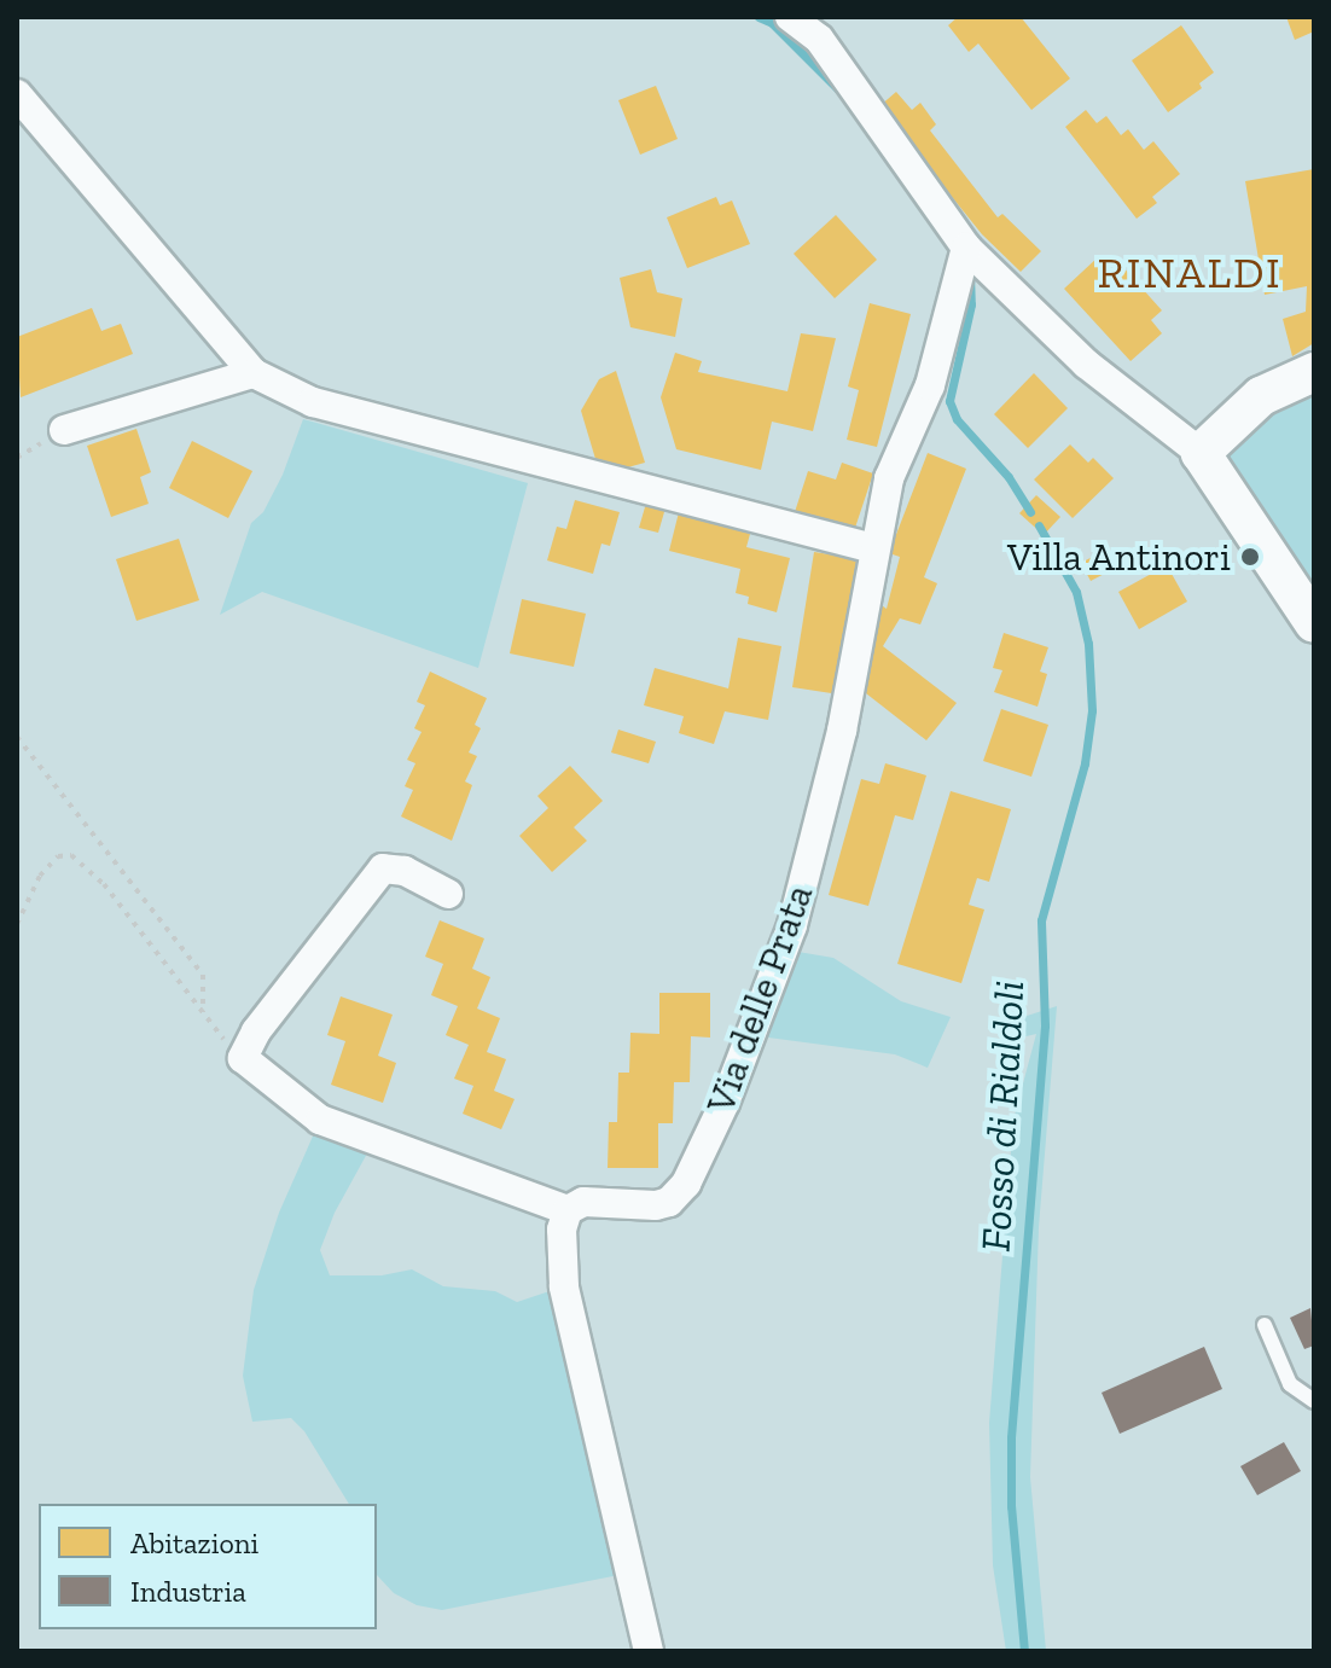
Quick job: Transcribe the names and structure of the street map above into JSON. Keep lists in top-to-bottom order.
{
  "streets": {
    "street": ["Via delle Prata"]
  },
  "districts": ["RINALDI"],
  "water": ["Fosso di Rialdoli"],
  "places": ["Villa Antinori"],
  "legend": ["Abitazioni", "Industria"]
}
